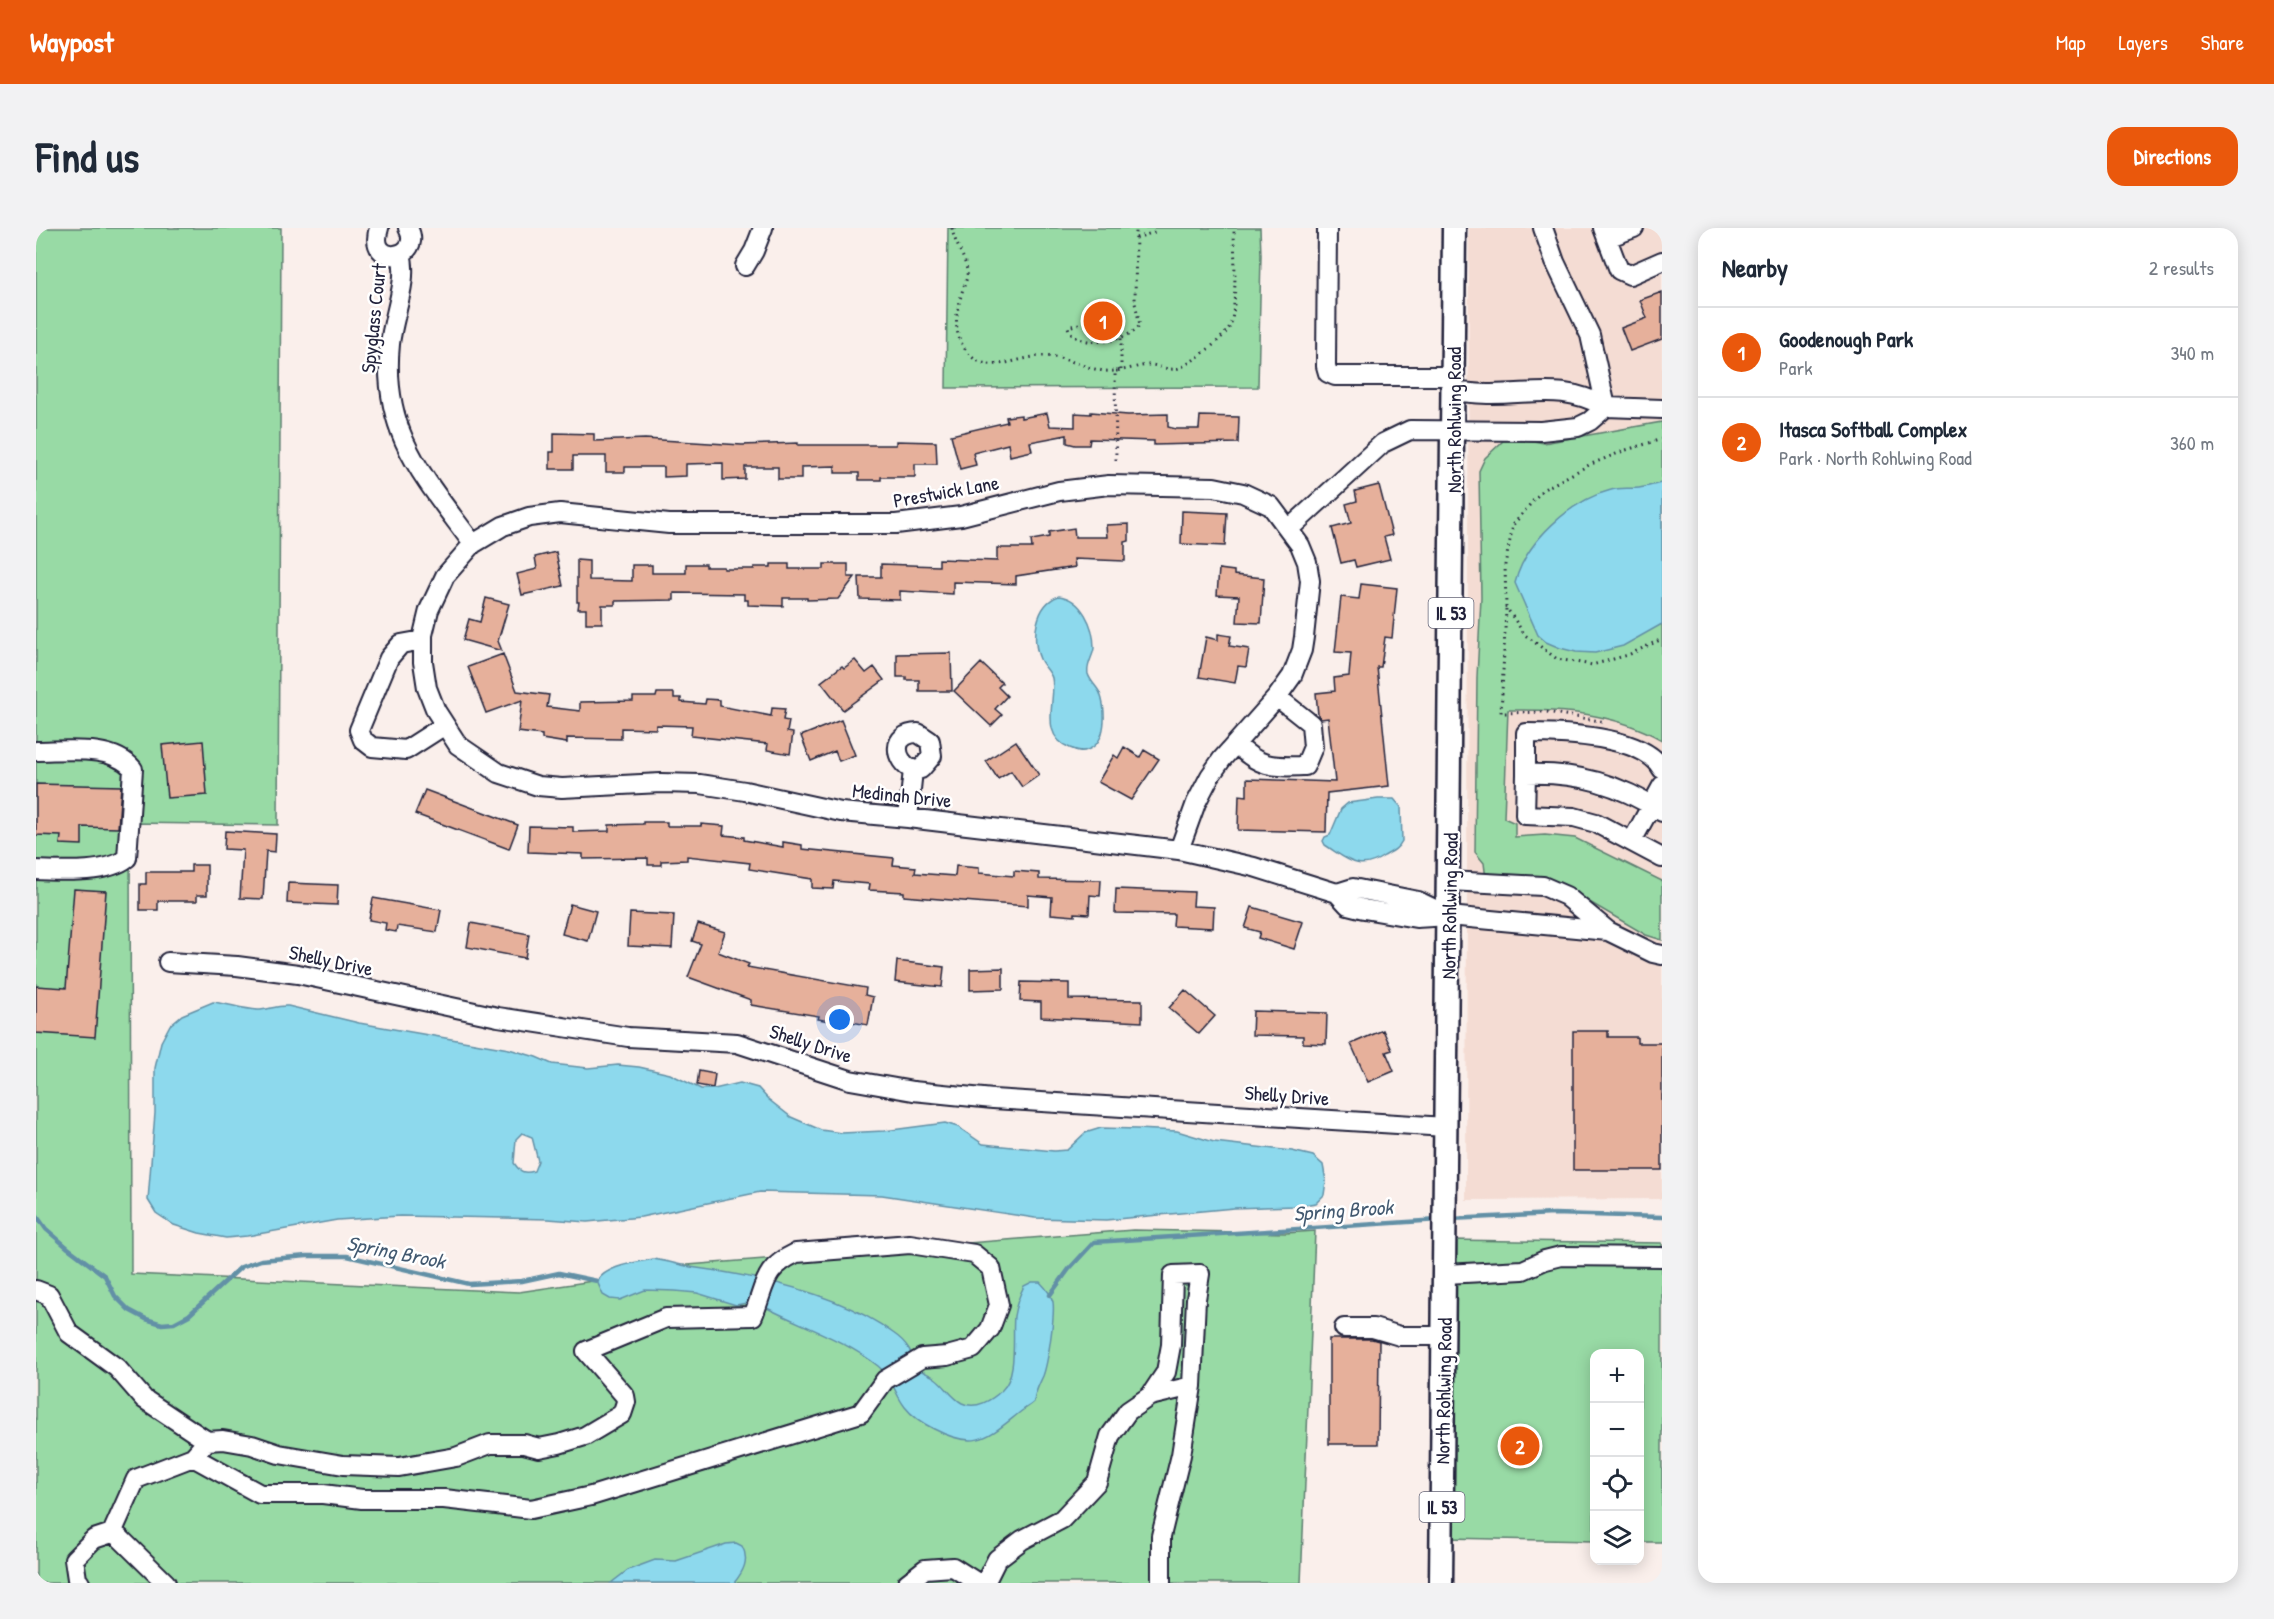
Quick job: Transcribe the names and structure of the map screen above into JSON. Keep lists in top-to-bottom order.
{
  "streets": {
    "main road": ["North Rohlwing Road", "IL 53"],
    "street": [
      "Spyglass Court",
      "Prestwick Lane",
      "Medinah Drive",
      "Shelly Drive"
    ]
  },
  "crossings": [
    ["Spyglass Court", "Prestwick Lane"],
    ["North Rohlwing Road", "Medinah Drive"],
    ["North Rohlwing Road", "Shelly Drive"],
    ["Prestwick Lane", "Medinah Drive"]
  ],
  "water": ["Spring Brook"],
  "page": {
    "header": "Waypost",
    "nav": ["Map", "Layers", "Share"],
    "buttons": "Directions",
    "title": "Find us",
    "heading": ["Nearby", "2 results"],
    "pins": ["1", "2"],
    "list": [
      {
        "mark": "1",
        "name": "Goodenough Park",
        "note": "Park",
        "value": "340 m"
      },
      {
        "mark": "2",
        "name": "Itasca Softball Complex",
        "note": "Park · North Rohlwing Road",
        "value": "360 m"
      }
    ],
    "map_buttons": ["+", "−"]
  }
}
